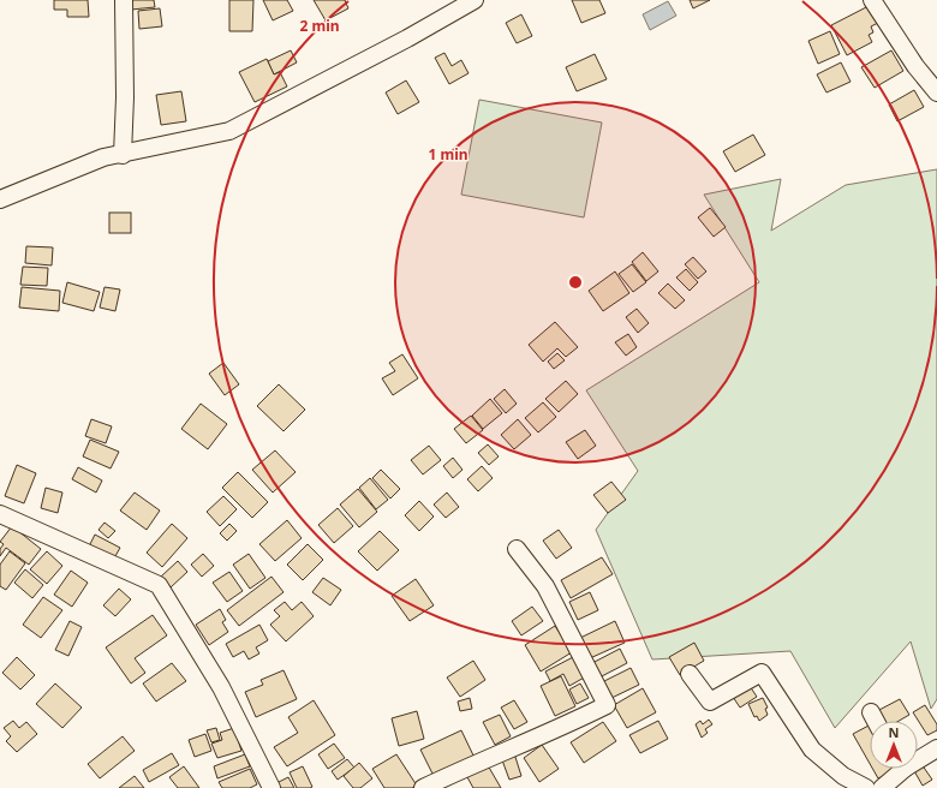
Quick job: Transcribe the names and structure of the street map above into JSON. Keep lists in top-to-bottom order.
{
  "north": "top",
  "rings": ["2 min", "1 min"]
}
